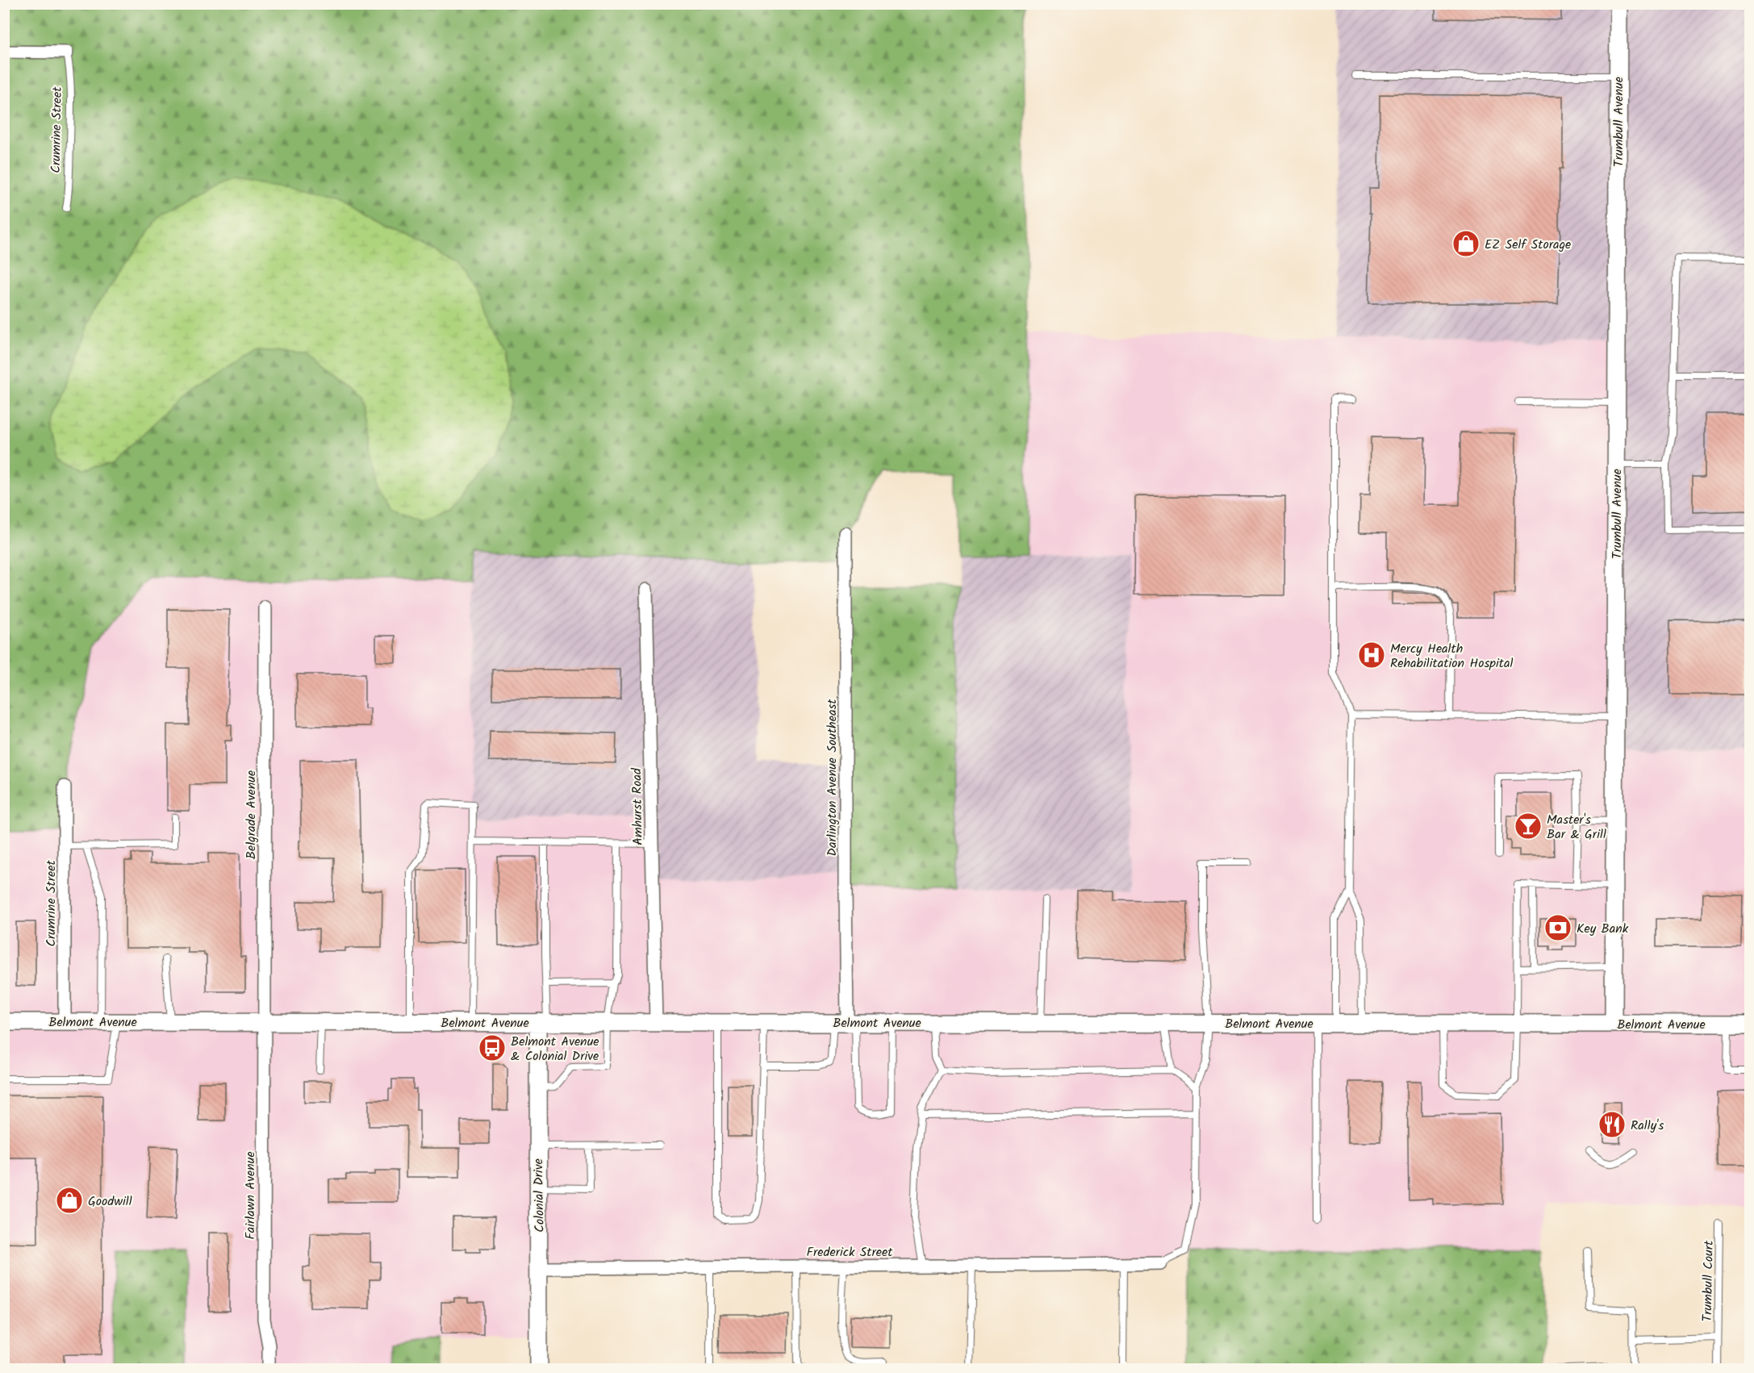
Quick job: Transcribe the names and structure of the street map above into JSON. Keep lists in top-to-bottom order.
{
  "streets": {
    "main road": ["Trumbull Avenue", "Belmont Avenue", "Colonial Drive"],
    "street": [
      "Crumrine Street",
      "Darlington Avenue Southeast",
      "Amhurst Road",
      "Belgrade Avenue",
      "Fairlawn Avenue",
      "Frederick Street"
    ],
    "lane": ["Trumbull Court"]
  },
  "crossings": [
    ["Trumbull Avenue", "Belmont Avenue"],
    ["Crumrine Street", "Belmont Avenue"],
    ["Darlington Avenue Southeast", "Belmont Avenue"],
    ["Amhurst Road", "Belmont Avenue"],
    ["Belgrade Avenue", "Belmont Avenue"],
    ["Belgrade Avenue", "Fairlawn Avenue"],
    ["Belmont Avenue", "Fairlawn Avenue"],
    ["Belmont Avenue", "Colonial Drive"],
    ["Colonial Drive", "Frederick Street"]
  ],
  "places": {
    "shop": ["EZ Self Storage", "Goodwill"],
    "hospital": ["Mercy Health Rehabilitation Hospital"],
    "bar": ["Master's Bar & Grill"],
    "bank": ["Key Bank"],
    "bus stop": ["Belmont Avenue & Colonial Drive"],
    "restaurant": ["Rally's"]
  }
}
